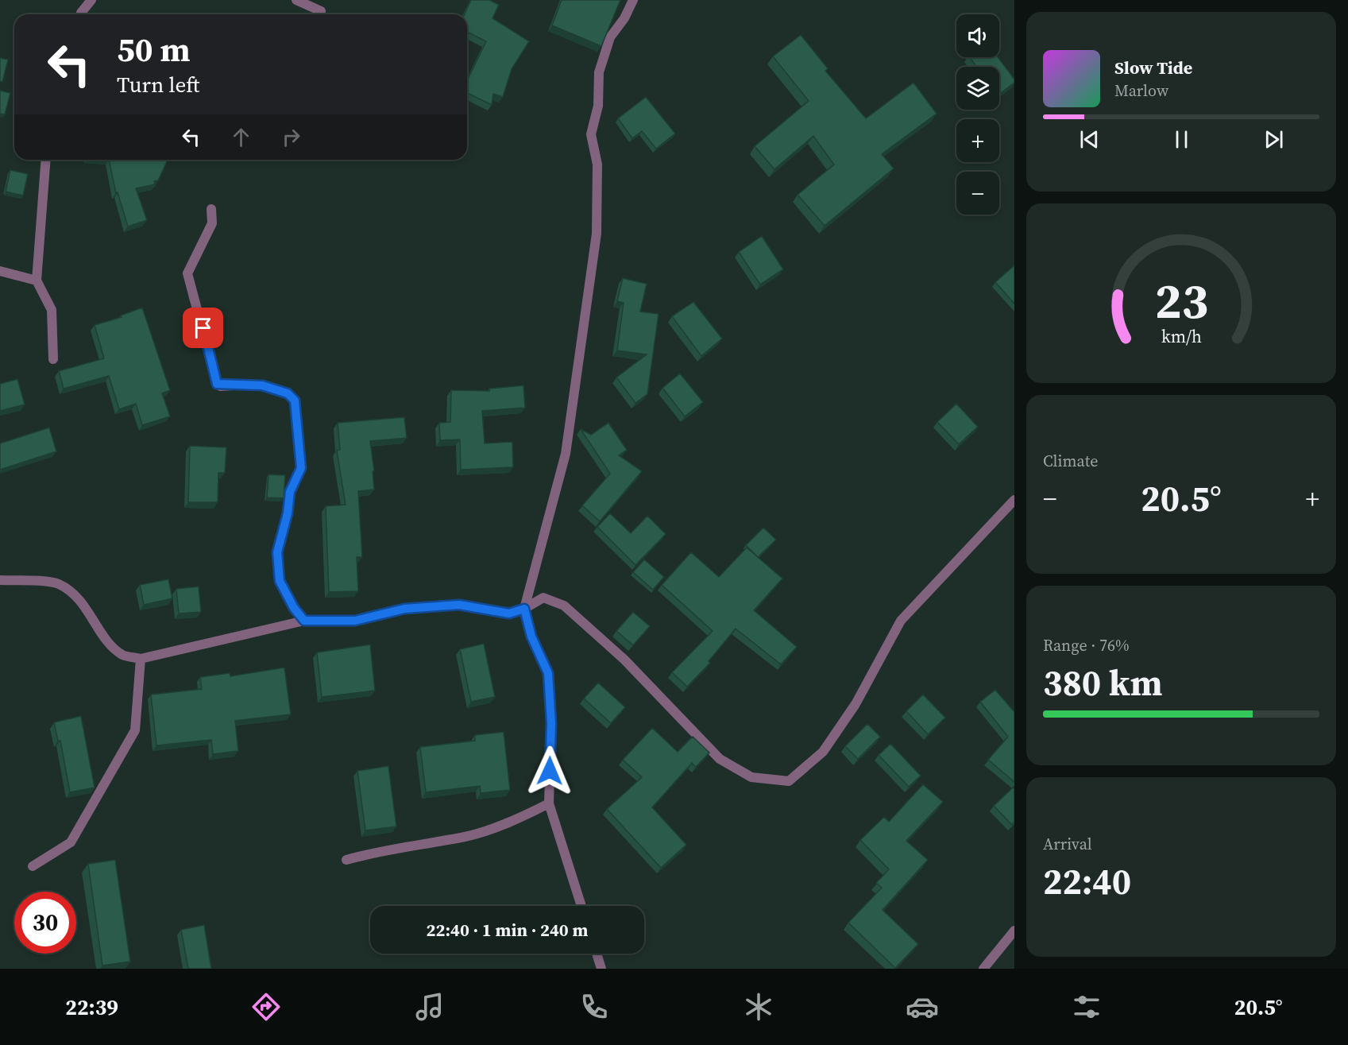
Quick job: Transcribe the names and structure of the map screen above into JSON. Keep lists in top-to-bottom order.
{
  "page": {
    "map_buttons": ["+", "−"],
    "turn": ["50 m", "Turn left"],
    "song": ["Slow Tide", "Marlow"],
    "tile": [
      "Climate",
      ["Range · 76%", "380 km"],
      ["Arrival", "22:40"]
    ],
    "heat": ["−", "20.5°", "+"],
    "limit": "30",
    "trip": "22:40 · 1 min · 240 m",
    "tabs": ["22:39", "20.5°"],
    "gauge": ["23", "km/h"]
  }
}
